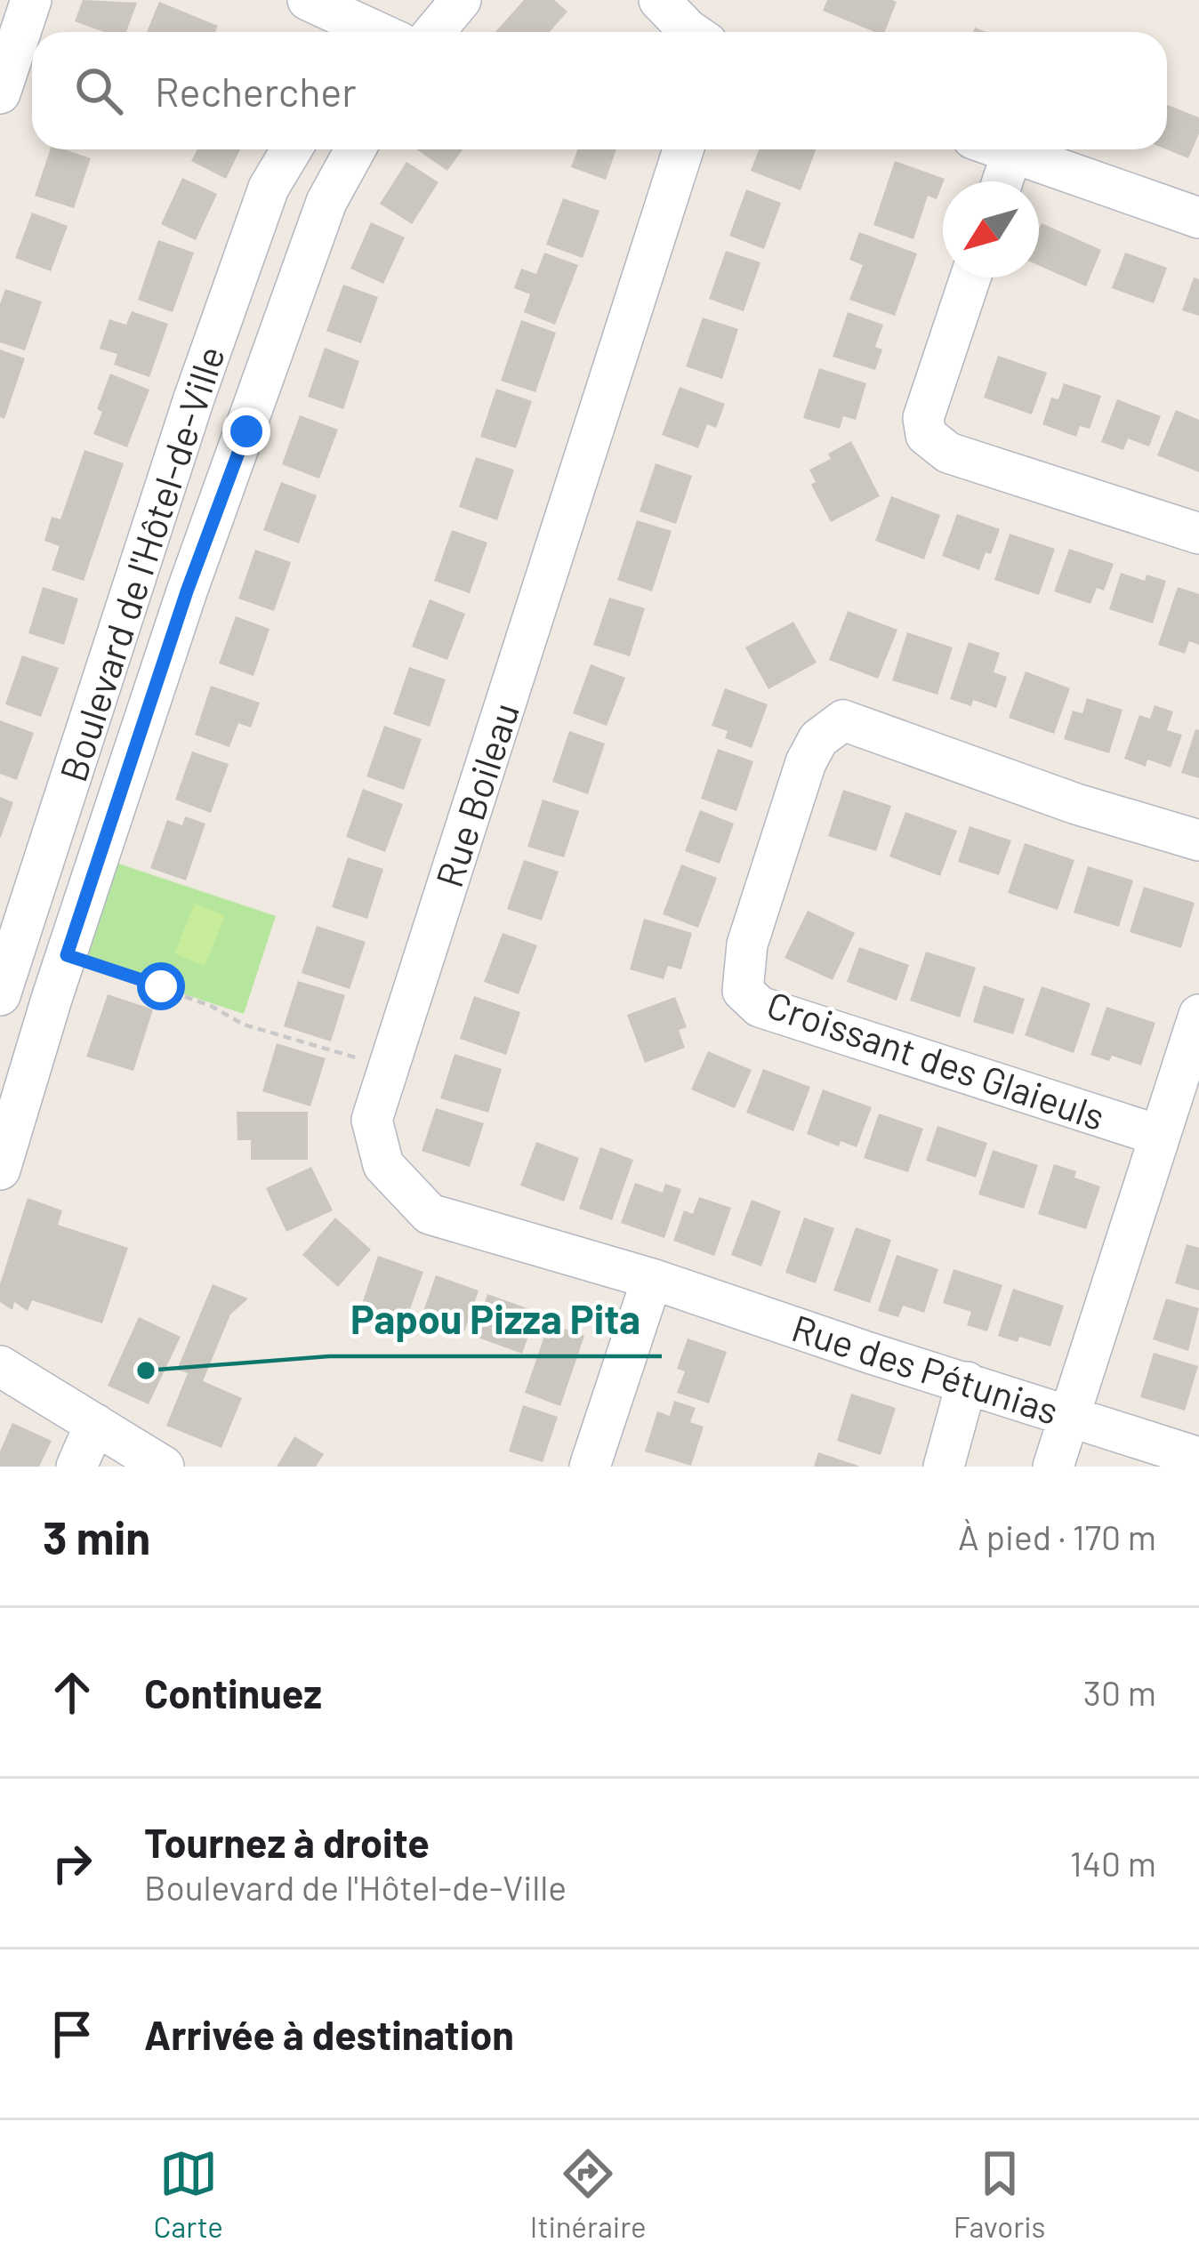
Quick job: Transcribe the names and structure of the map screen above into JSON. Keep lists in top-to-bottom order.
{
  "streets": {
    "street": [
      "Boulevard de l'Hôtel-de-Ville",
      "Rue Boileau",
      "Croissant des Glaieuls",
      "Rue des Pétunias"
    ]
  },
  "crossings": [
    ["Rue Boileau", "Rue des Pétunias"]
  ],
  "places": ["Papou Pizza Pita"],
  "north": "bottom left",
  "page": {
    "search": "Rechercher",
    "heading": ["3 min", "À pied · 170 m"],
    "list": [
      ["Continuez", "30 m"],
      ["Tournez à droite", "Boulevard de l'Hôtel-de-Ville", "140 m"],
      "Arrivée à destination"
    ],
    "nav": ["Carte", "Itinéraire", "Favoris"]
  }
}
